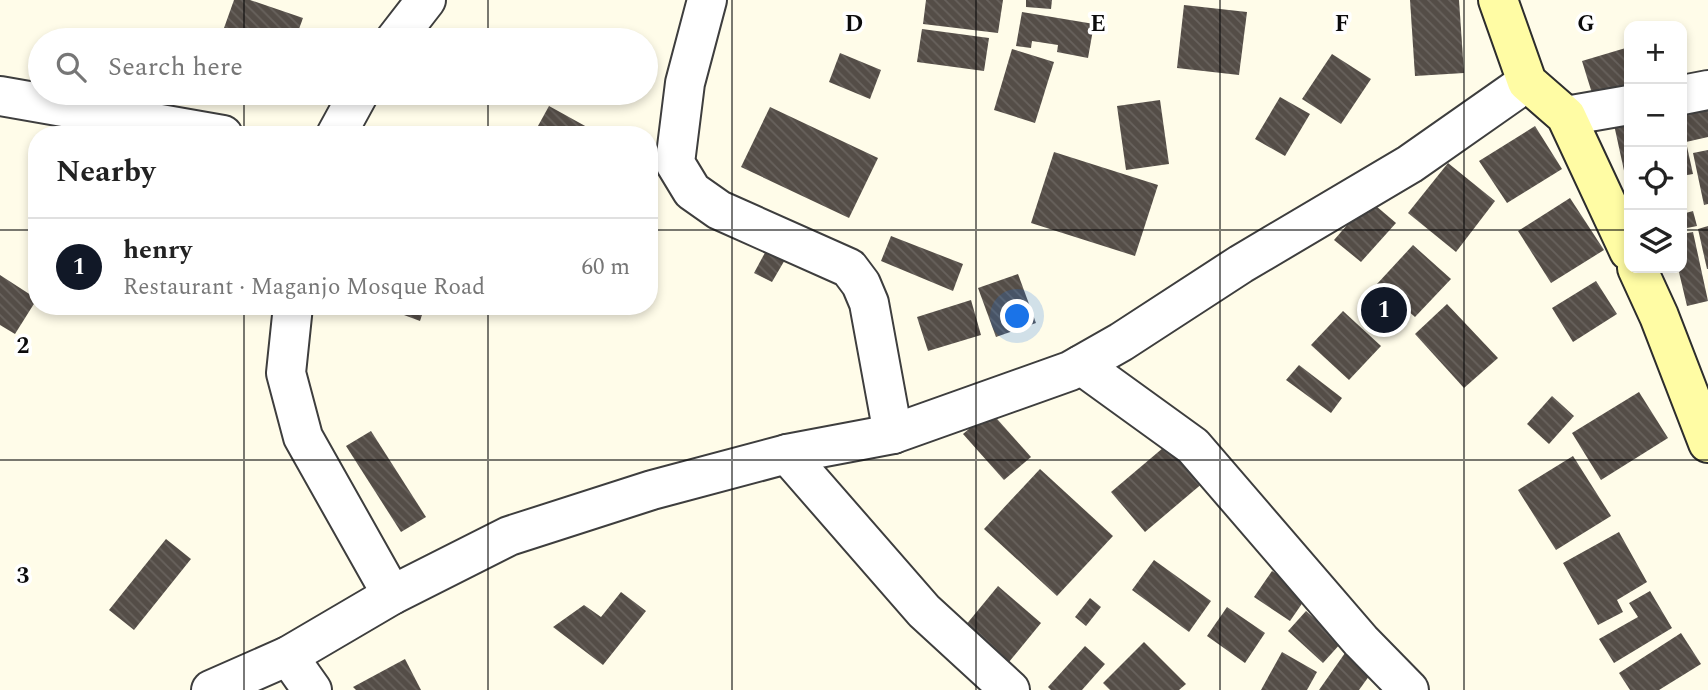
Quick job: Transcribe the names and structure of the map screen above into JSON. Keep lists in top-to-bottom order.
{
  "page": {
    "map_buttons": ["+", "−"],
    "search": "Search here",
    "heading": "Nearby",
    "list": [
      {
        "mark": "1",
        "name": "henry",
        "note": "Restaurant · Maganjo Mosque Road",
        "value": "60 m"
      }
    ],
    "pins": "1"
  },
  "grid": {
    "columns": [
      "D",
      "E",
      "F",
      "G"
    ],
    "rows": ["2", "3"]
  }
}
